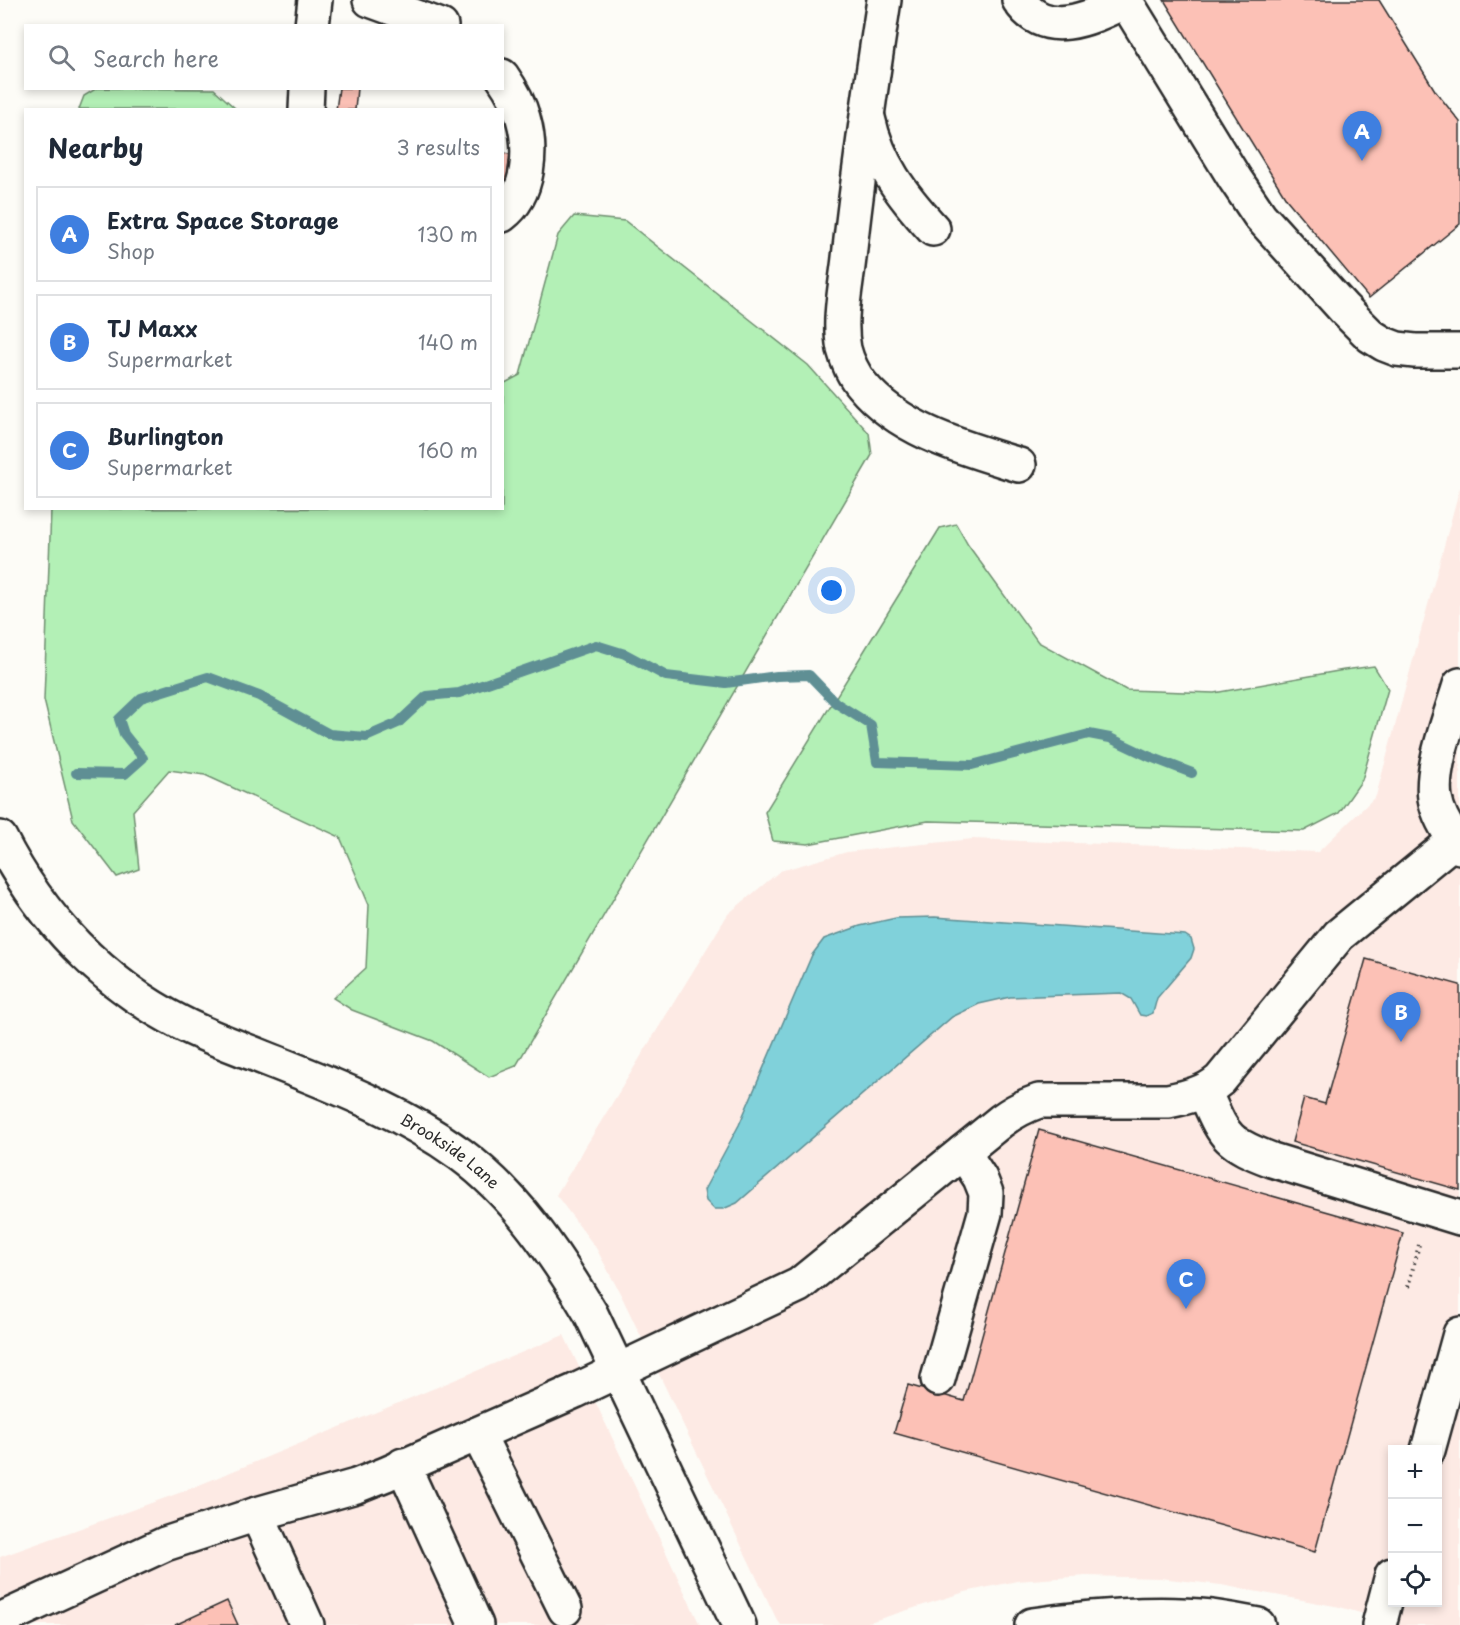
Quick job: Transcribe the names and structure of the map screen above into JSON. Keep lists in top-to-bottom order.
{
  "streets": {
    "street": ["Brookside Lane"]
  },
  "page": {
    "search": "Search here",
    "heading": ["Nearby", "3 results"],
    "pins": ["A", "B", "C"],
    "list": [
      {
        "mark": "A",
        "name": "Extra Space Storage",
        "note": "Shop",
        "value": "130 m"
      },
      {
        "mark": "B",
        "name": "TJ Maxx",
        "note": "Supermarket",
        "value": "140 m"
      },
      {
        "mark": "C",
        "name": "Burlington",
        "note": "Supermarket",
        "value": "160 m"
      }
    ],
    "map_buttons": ["+", "−"]
  }
}
